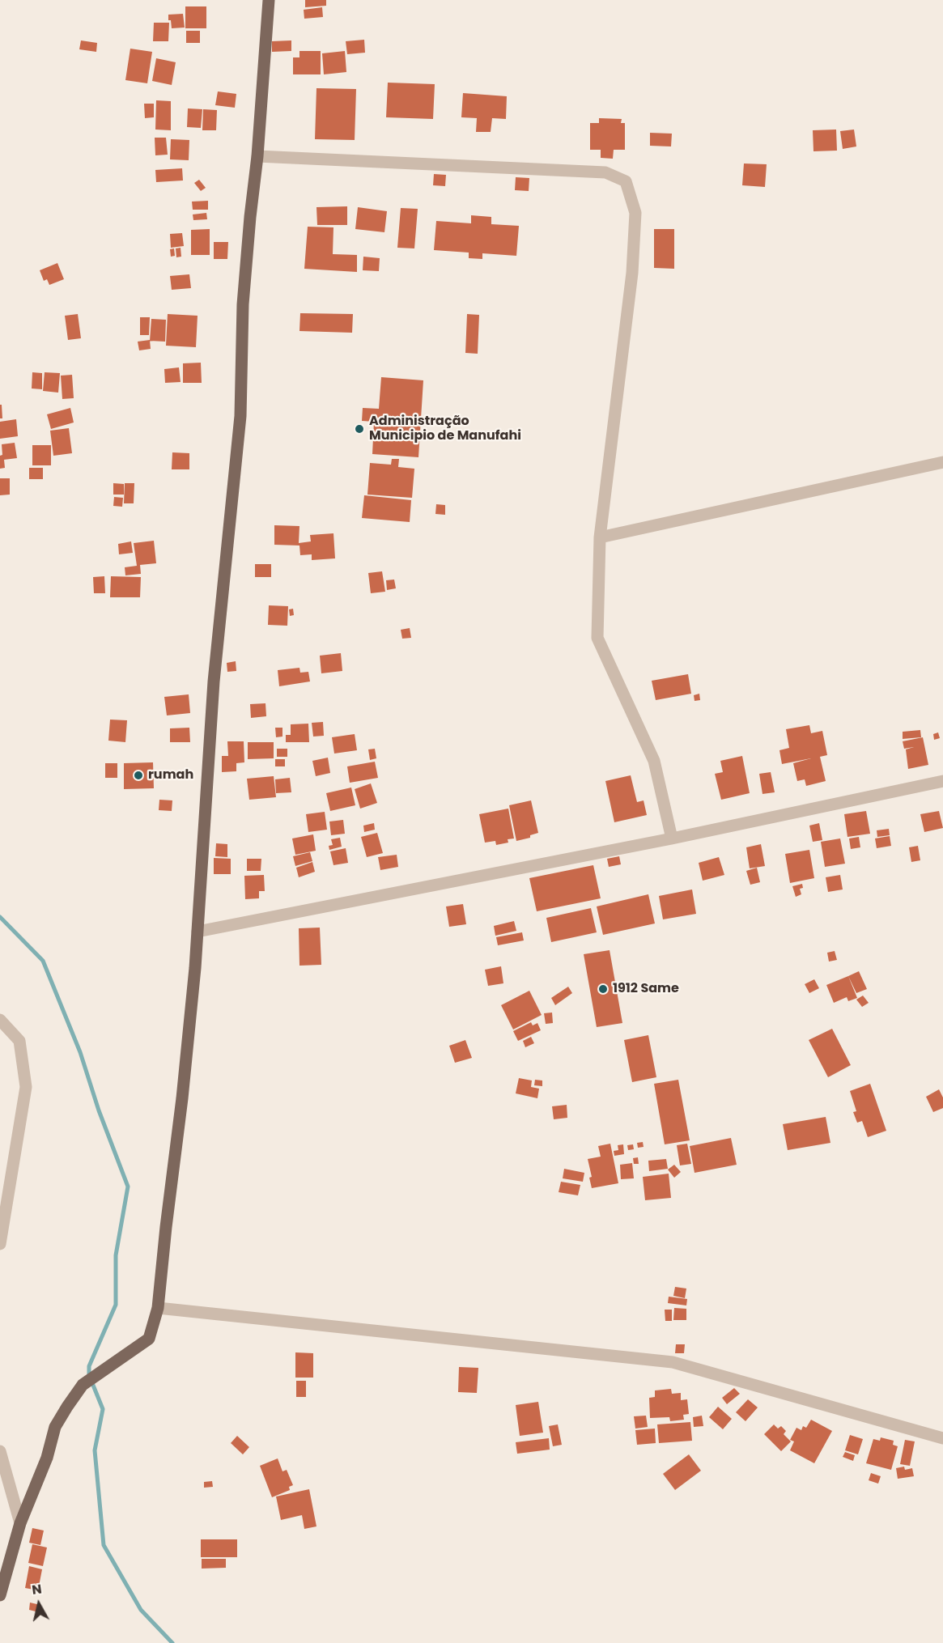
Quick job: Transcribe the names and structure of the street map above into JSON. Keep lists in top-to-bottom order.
{
  "places": ["Administração Municipio de Manufahi", "rumah", "1912 Same"],
  "north": "top"
}
